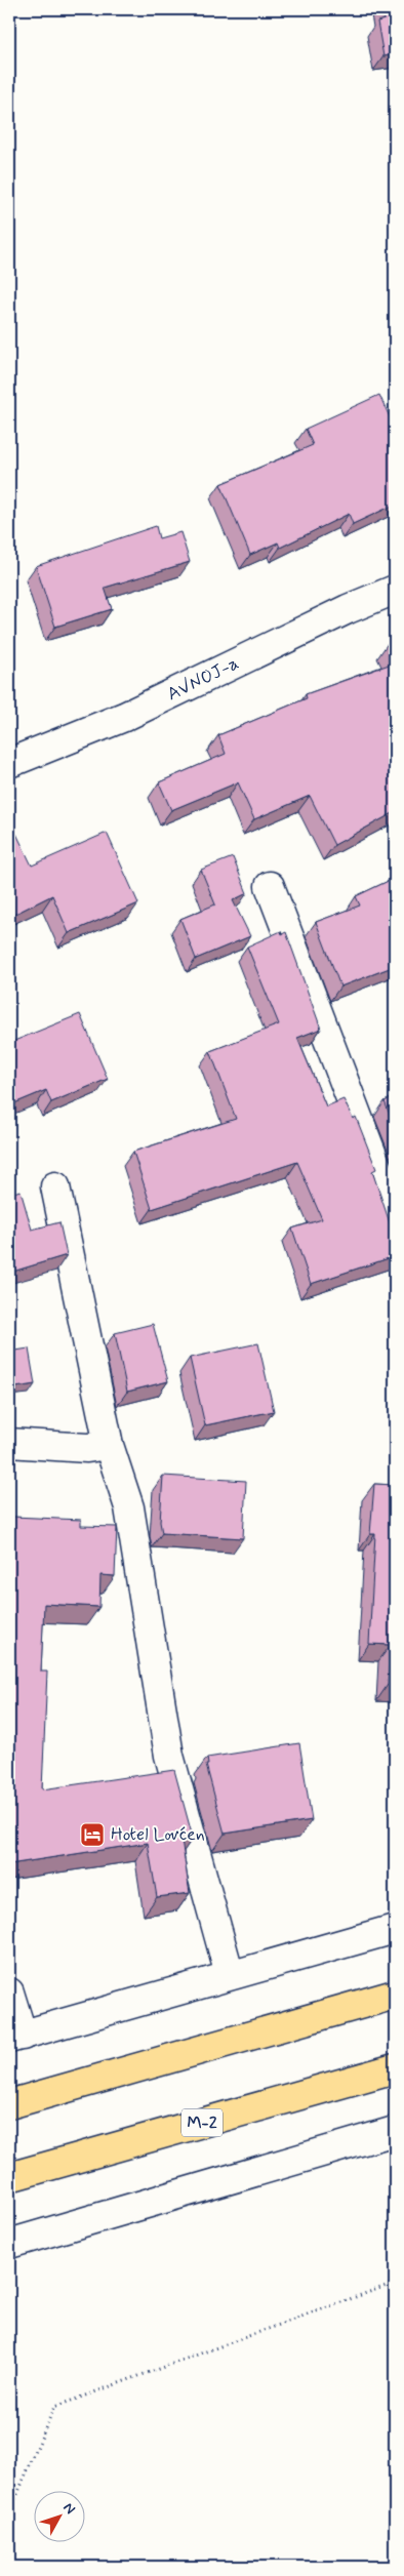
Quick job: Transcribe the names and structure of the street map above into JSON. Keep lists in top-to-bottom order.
{
  "streets": {
    "main road": ["M-2"],
    "street": ["AVNOJ-a"]
  },
  "places": {
    "hotel": ["Hotel Lovćen"]
  },
  "north": "top right"
}
